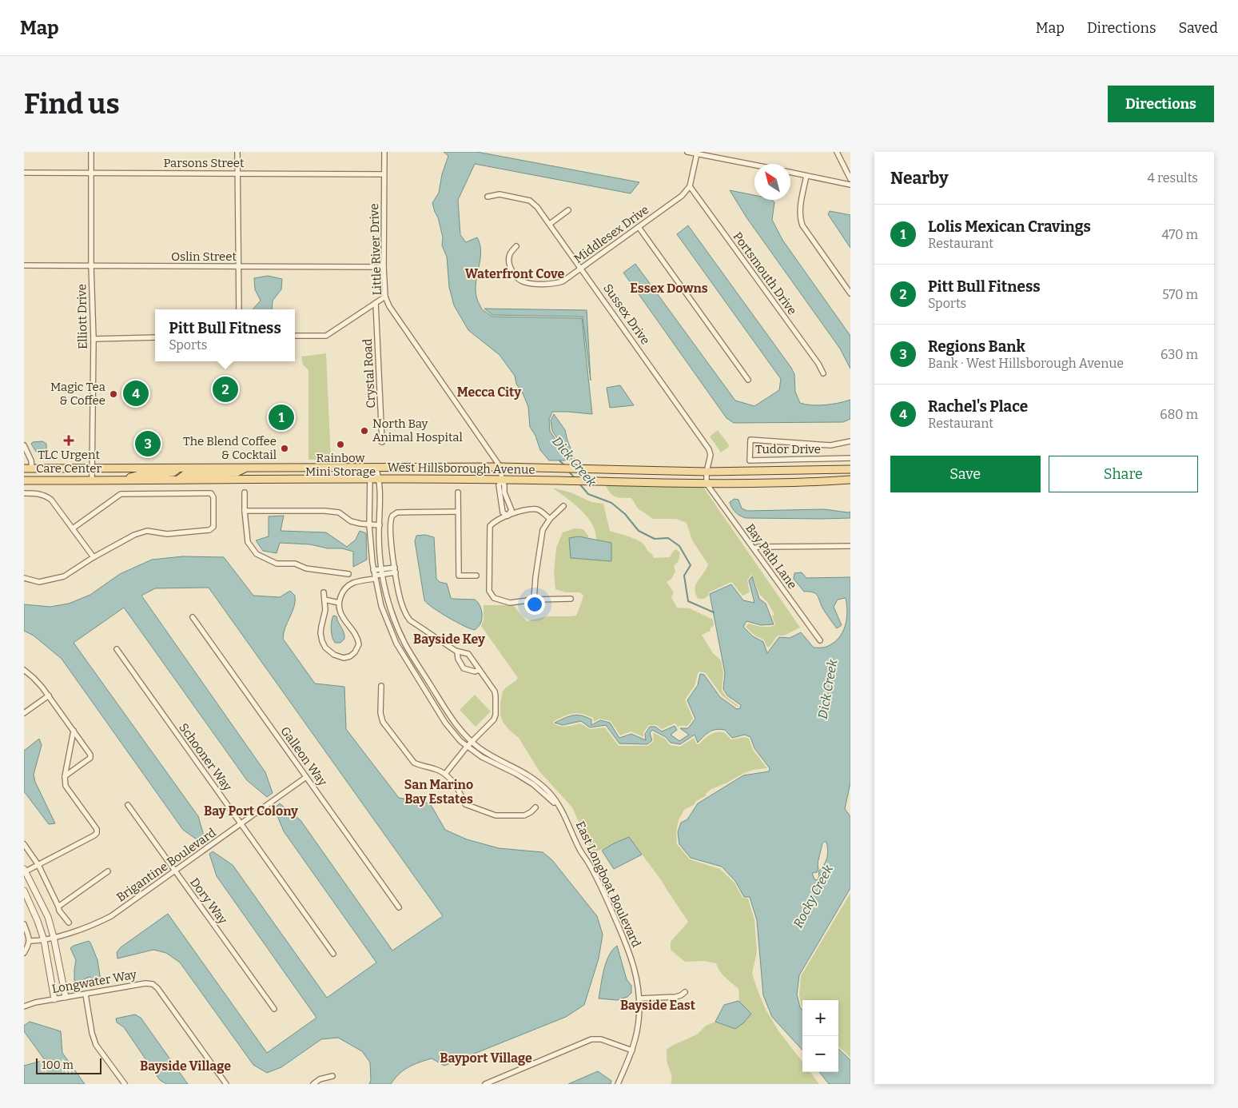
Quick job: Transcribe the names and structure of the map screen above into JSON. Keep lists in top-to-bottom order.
{
  "streets": {
    "main road": ["West Hillsborough Avenue"],
    "street": [
      "Parsons Street",
      "Middlesex Drive",
      "Little River Drive",
      "Oslin Street",
      "Portsmouth Drive",
      "Sussex Drive",
      "Elliott Drive",
      "Crystal Road",
      "Tudor Drive",
      "Bay Path Lane",
      "Galleon Way",
      "Schooner Way",
      "Brigantine Boulevard",
      "East Longboat Boulevard",
      "Dory Way",
      "Longwater Way"
    ]
  },
  "crossings": [
    ["Parsons Street", "Little River Drive"],
    ["Parsons Street", "Elliott Drive"],
    ["Middlesex Drive", "Portsmouth Drive"],
    ["Middlesex Drive", "Sussex Drive"],
    ["Little River Drive", "Oslin Street"],
    ["Little River Drive", "West Hillsborough Avenue"],
    ["Oslin Street", "Elliott Drive"],
    ["Sussex Drive", "West Hillsborough Avenue"],
    ["Sussex Drive", "Bay Path Lane"],
    ["Elliott Drive", "West Hillsborough Avenue"],
    ["West Hillsborough Avenue", "Bay Path Lane"],
    ["West Hillsborough Avenue", "East Longboat Boulevard"],
    ["Galleon Way", "Brigantine Boulevard"],
    ["Schooner Way", "Brigantine Boulevard"],
    ["Brigantine Boulevard", "Dory Way"]
  ],
  "districts": [
    "Waterfront Cove",
    "Essex Downs",
    "Mecca City",
    "Bayside Key",
    "San Marino Bay Estates",
    "Bay Port Colony",
    "Bayside East",
    "Bayport Village",
    "Bayside Village"
  ],
  "water": ["Dick Creek", "Rocky Creek"],
  "places": {
    "other": [
      "Magic Tea & Coffee",
      "North Bay Animal Hospital",
      "Rainbow Mini Storage",
      "The Blend Coffee & Cocktail"
    ],
    "health": ["TLC Urgent Care Center"]
  },
  "scale_bar": "100 m",
  "north": "top left",
  "page": {
    "header": "Map",
    "nav": ["Map", "Directions", "Saved"],
    "buttons": [
      "Directions",
      ["Save", "Share"]
    ],
    "title": "Find us",
    "heading": ["Nearby", "4 results"],
    "list": [
      {
        "mark": "1",
        "name": "Lolis Mexican Cravings",
        "note": "Restaurant",
        "value": "470 m"
      },
      {
        "mark": "2",
        "name": "Pitt Bull Fitness",
        "note": "Sports",
        "value": "570 m"
      },
      {
        "mark": "3",
        "name": "Regions Bank",
        "note": "Bank · West Hillsborough Avenue",
        "value": "630 m"
      },
      {
        "mark": "4",
        "name": "Rachel's Place",
        "note": "Restaurant",
        "value": "680 m"
      }
    ],
    "popup": ["Pitt Bull Fitness", "Sports"],
    "pins": [
      "2",
      "4",
      "1",
      "3"
    ],
    "map_buttons": ["+", "−"],
    "scale": "100 m"
  }
}
